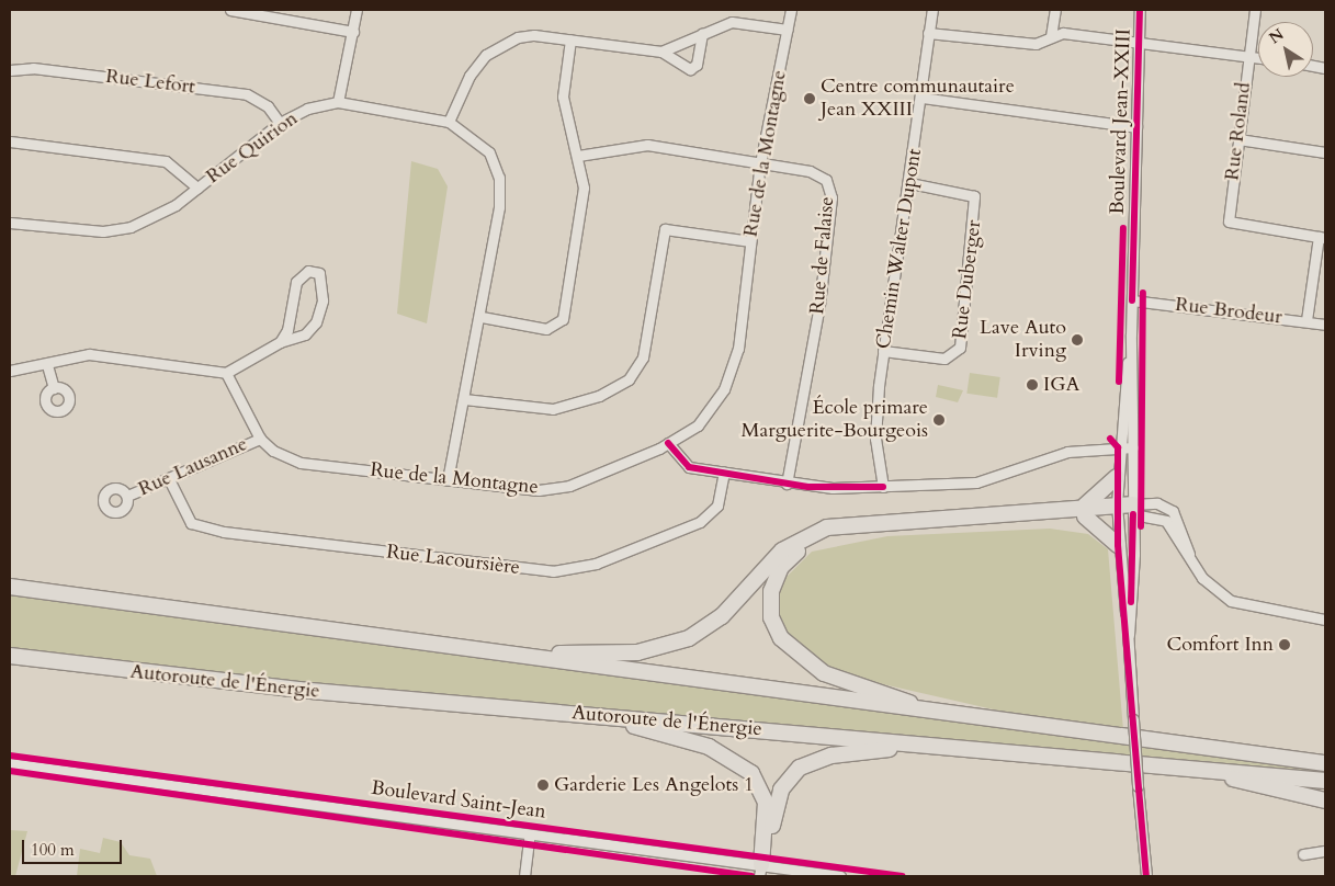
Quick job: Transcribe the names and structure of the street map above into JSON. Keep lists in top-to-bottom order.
{
  "streets": {
    "highway": ["Autoroute de l'Énergie"],
    "street": [
      "Rue Lefort",
      "Boulevard Jean-XXIII",
      "Rue Roland",
      "Rue Quirion",
      "Rue de la Montagne",
      "Chemin Walter Dupont",
      "Rue de Falaise",
      "Rue Duberger",
      "Rue Brodeur",
      "Rue Lausanne",
      "Rue Lacoursière",
      "Boulevard Saint-Jean"
    ]
  },
  "crossings": [
    ["Rue Lefort", "Rue Quirion"],
    ["Boulevard Jean-XXIII", "Rue Brodeur"],
    ["Rue Quirion", "Rue de la Montagne"],
    ["Rue de la Montagne", "Rue de Falaise"],
    ["Rue de la Montagne", "Rue Lausanne"],
    ["Chemin Walter Dupont", "Rue Duberger"],
    ["Rue Lausanne", "Rue Lacoursière"]
  ],
  "places": [
    "Centre communautaire Jean XXIII",
    "Lave Auto Irving",
    "IGA",
    "École primare Marguerite-Bourgeois",
    "Comfort Inn",
    "Garderie Les Angelots 1"
  ],
  "scale_bar": "100 m",
  "north": "top left"
}
